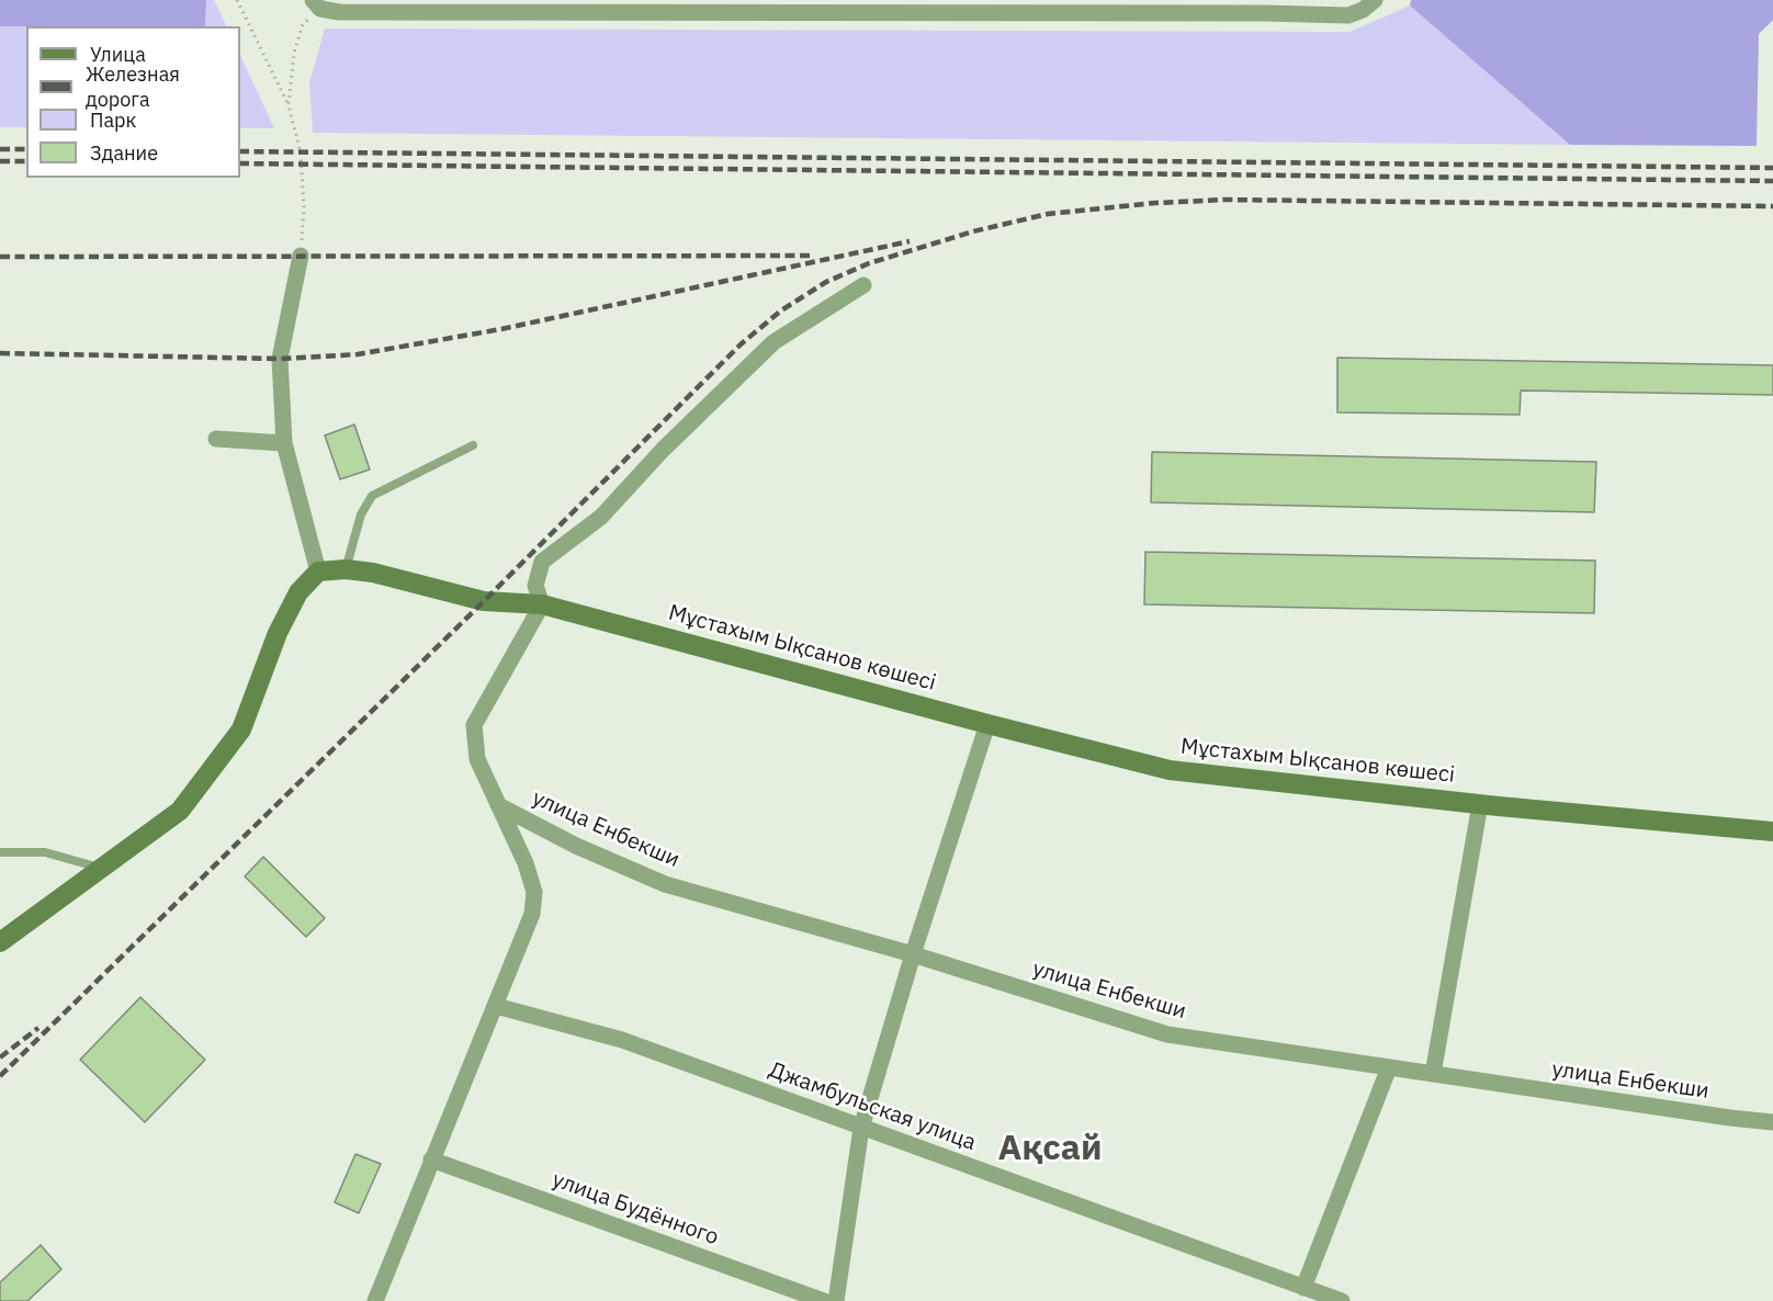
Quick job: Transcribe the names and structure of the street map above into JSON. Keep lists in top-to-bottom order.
{
  "streets": {
    "main road": ["Мұстахым Ықсанов көшесі"],
    "street": ["улица Енбекши", "Джамбульская улица", "улица Будённого"]
  },
  "districts": ["Ақсай"],
  "legend": [
    "Улица",
    "Железная дорога",
    "Парк",
    "Здание"
  ]
}
